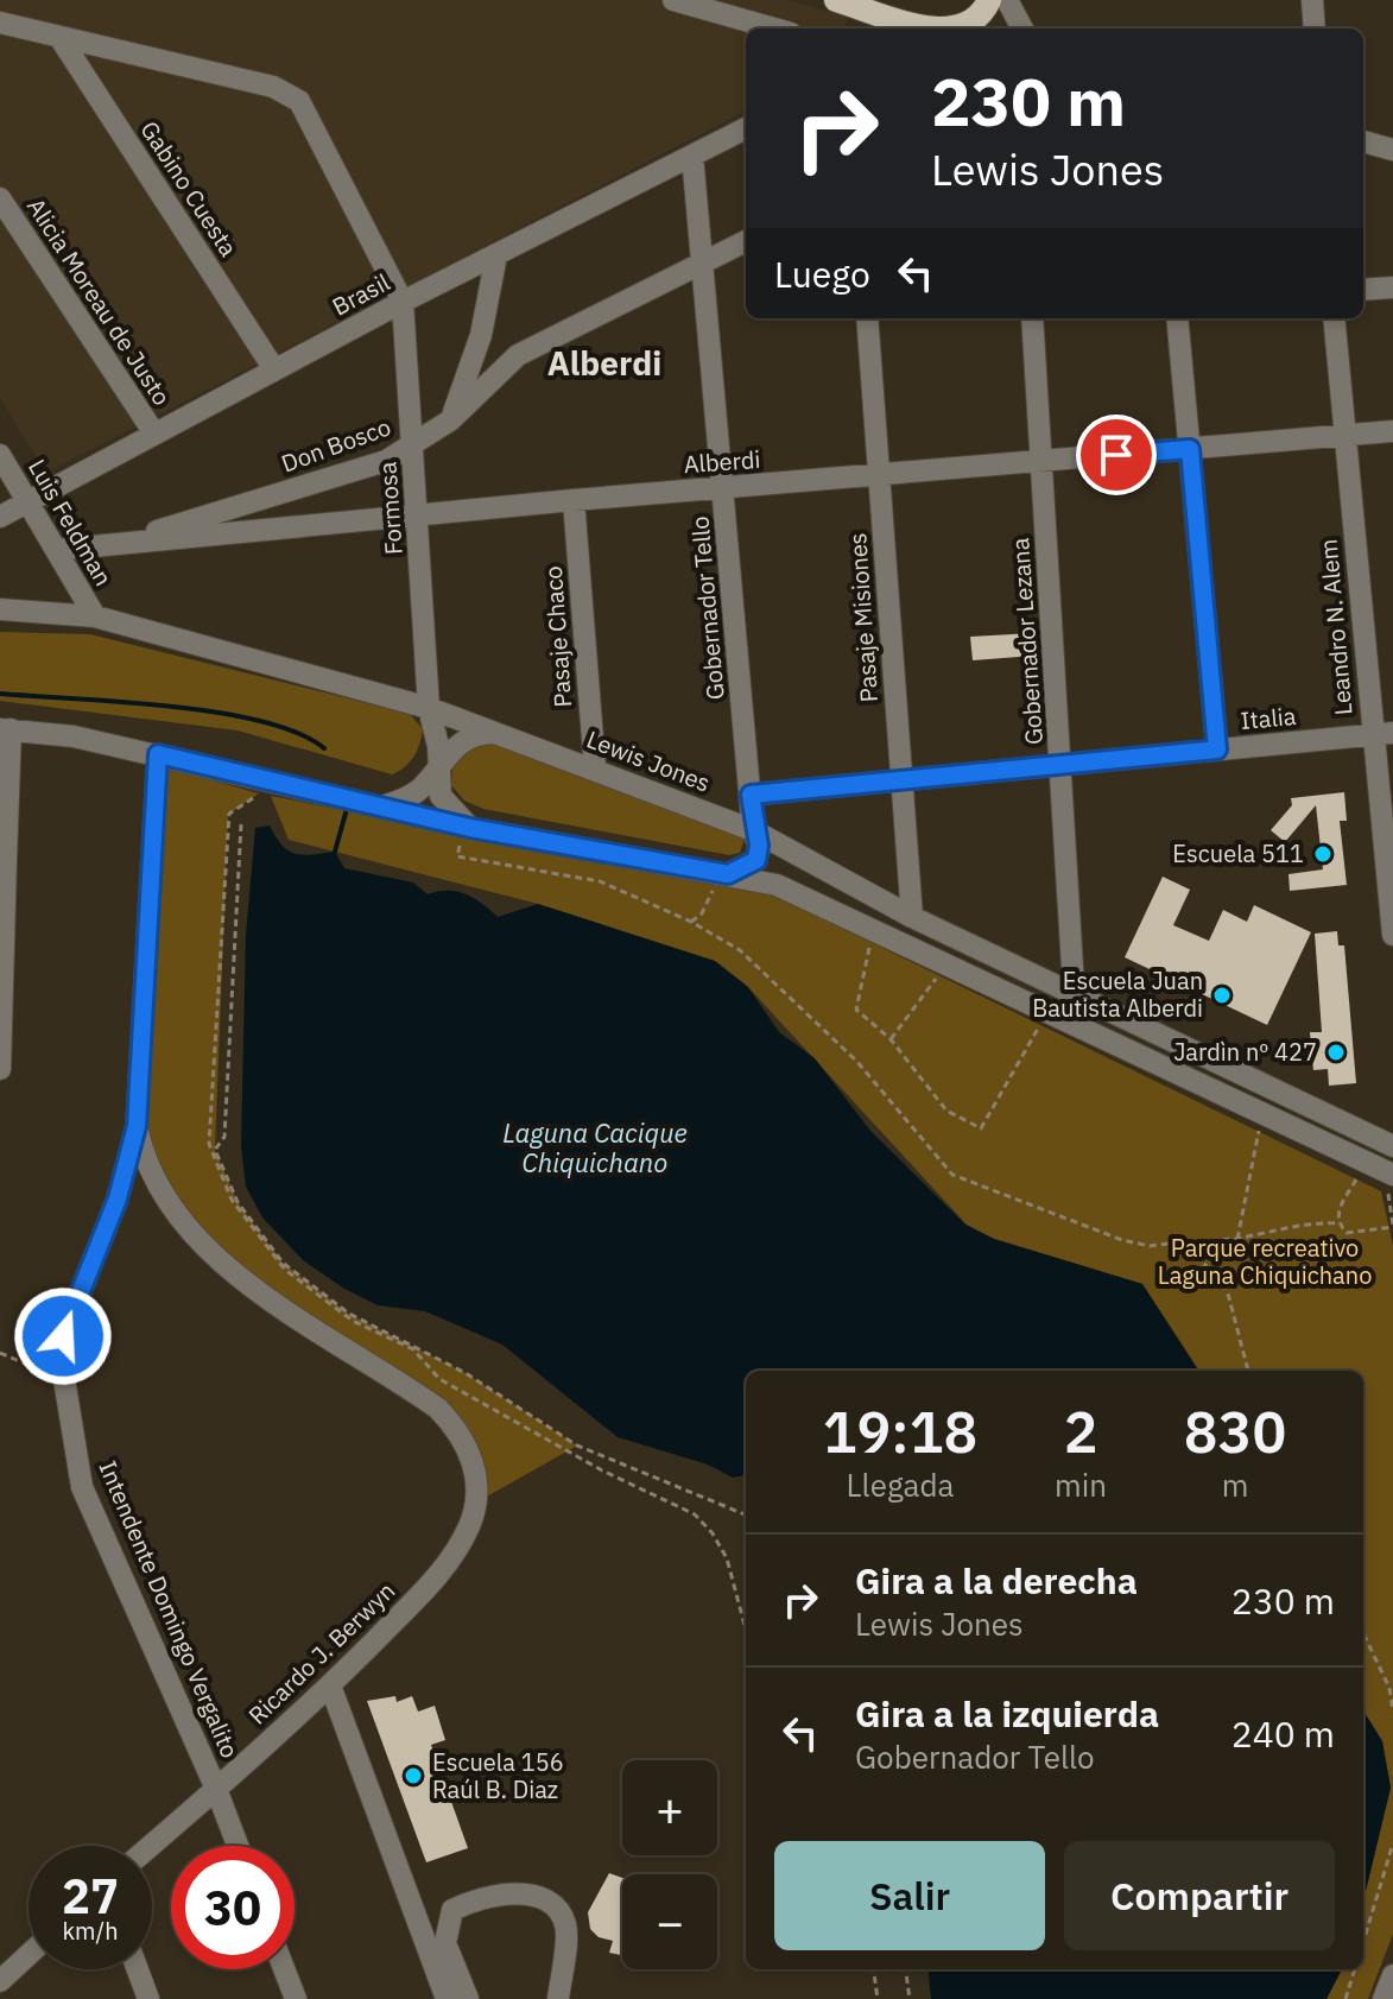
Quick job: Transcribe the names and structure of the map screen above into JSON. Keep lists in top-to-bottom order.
{
  "streets": {
    "street": [
      "Gabino Cuesta",
      "Brasil",
      "Alicia Moreau de Justo",
      "Don Bosco",
      "Alberdi",
      "Formosa",
      "Luis Feldman",
      "Gobernador Tello",
      "Pasaje Misiones",
      "Leandro N. Alem",
      "Pasaje Chaco",
      "Gobernador Lezana",
      "Italia",
      "Lewis Jones",
      "Intendente Domingo Vergalito",
      "Ricardo J. Berwyn"
    ]
  },
  "crossings": [
    ["Gabino Cuesta", "Brasil"],
    ["Gabino Cuesta", "Formosa"],
    ["Brasil", "Alicia Moreau de Justo"],
    ["Brasil", "Formosa"],
    ["Brasil", "Luis Feldman"],
    ["Brasil", "Gobernador Tello"],
    ["Don Bosco", "Alberdi"],
    ["Don Bosco", "Formosa"],
    ["Don Bosco", "Gobernador Tello"],
    ["Alberdi", "Formosa"],
    ["Alberdi", "Luis Feldman"],
    ["Alberdi", "Gobernador Tello"],
    ["Alberdi", "Pasaje Misiones"],
    ["Alberdi", "Leandro N. Alem"],
    ["Alberdi", "Pasaje Chaco"],
    ["Alberdi", "Gobernador Lezana"],
    ["Formosa", "Lewis Jones"],
    ["Luis Feldman", "Lewis Jones"],
    ["Gobernador Tello", "Italia"],
    ["Gobernador Tello", "Lewis Jones"],
    ["Pasaje Misiones", "Italia"],
    ["Pasaje Misiones", "Lewis Jones"],
    ["Leandro N. Alem", "Italia"],
    ["Pasaje Chaco", "Lewis Jones"],
    ["Gobernador Lezana", "Italia"],
    ["Gobernador Lezana", "Lewis Jones"],
    ["Intendente Domingo Vergalito", "Ricardo J. Berwyn"]
  ],
  "districts": ["Alberdi"],
  "water": ["Laguna Cacique Chiquichano"],
  "parks": ["Parque recreativo Laguna Chiquichano"],
  "places": [
    "Escuela 511",
    "Escuela Juan Bautista Alberdi",
    "Jardìn nº 427",
    "Escuela 156 Raúl B. Diaz"
  ],
  "page": {
    "turn": ["230 m", "Lewis Jones"],
    "then": "Luego",
    "eta": [
      "19:18",
      "Llegada",
      "2",
      "min",
      "830",
      "m"
    ],
    "list": [
      {
        "name": "Gira a la derecha",
        "note": "Lewis Jones",
        "value": "230 m"
      },
      {
        "name": "Gira a la izquierda",
        "note": "Gobernador Tello",
        "value": "240 m"
      }
    ],
    "map_buttons": ["+", "−"],
    "buttons": ["Salir", "Compartir"],
    "speed": "27 km/h",
    "limit": "30"
  }
}
